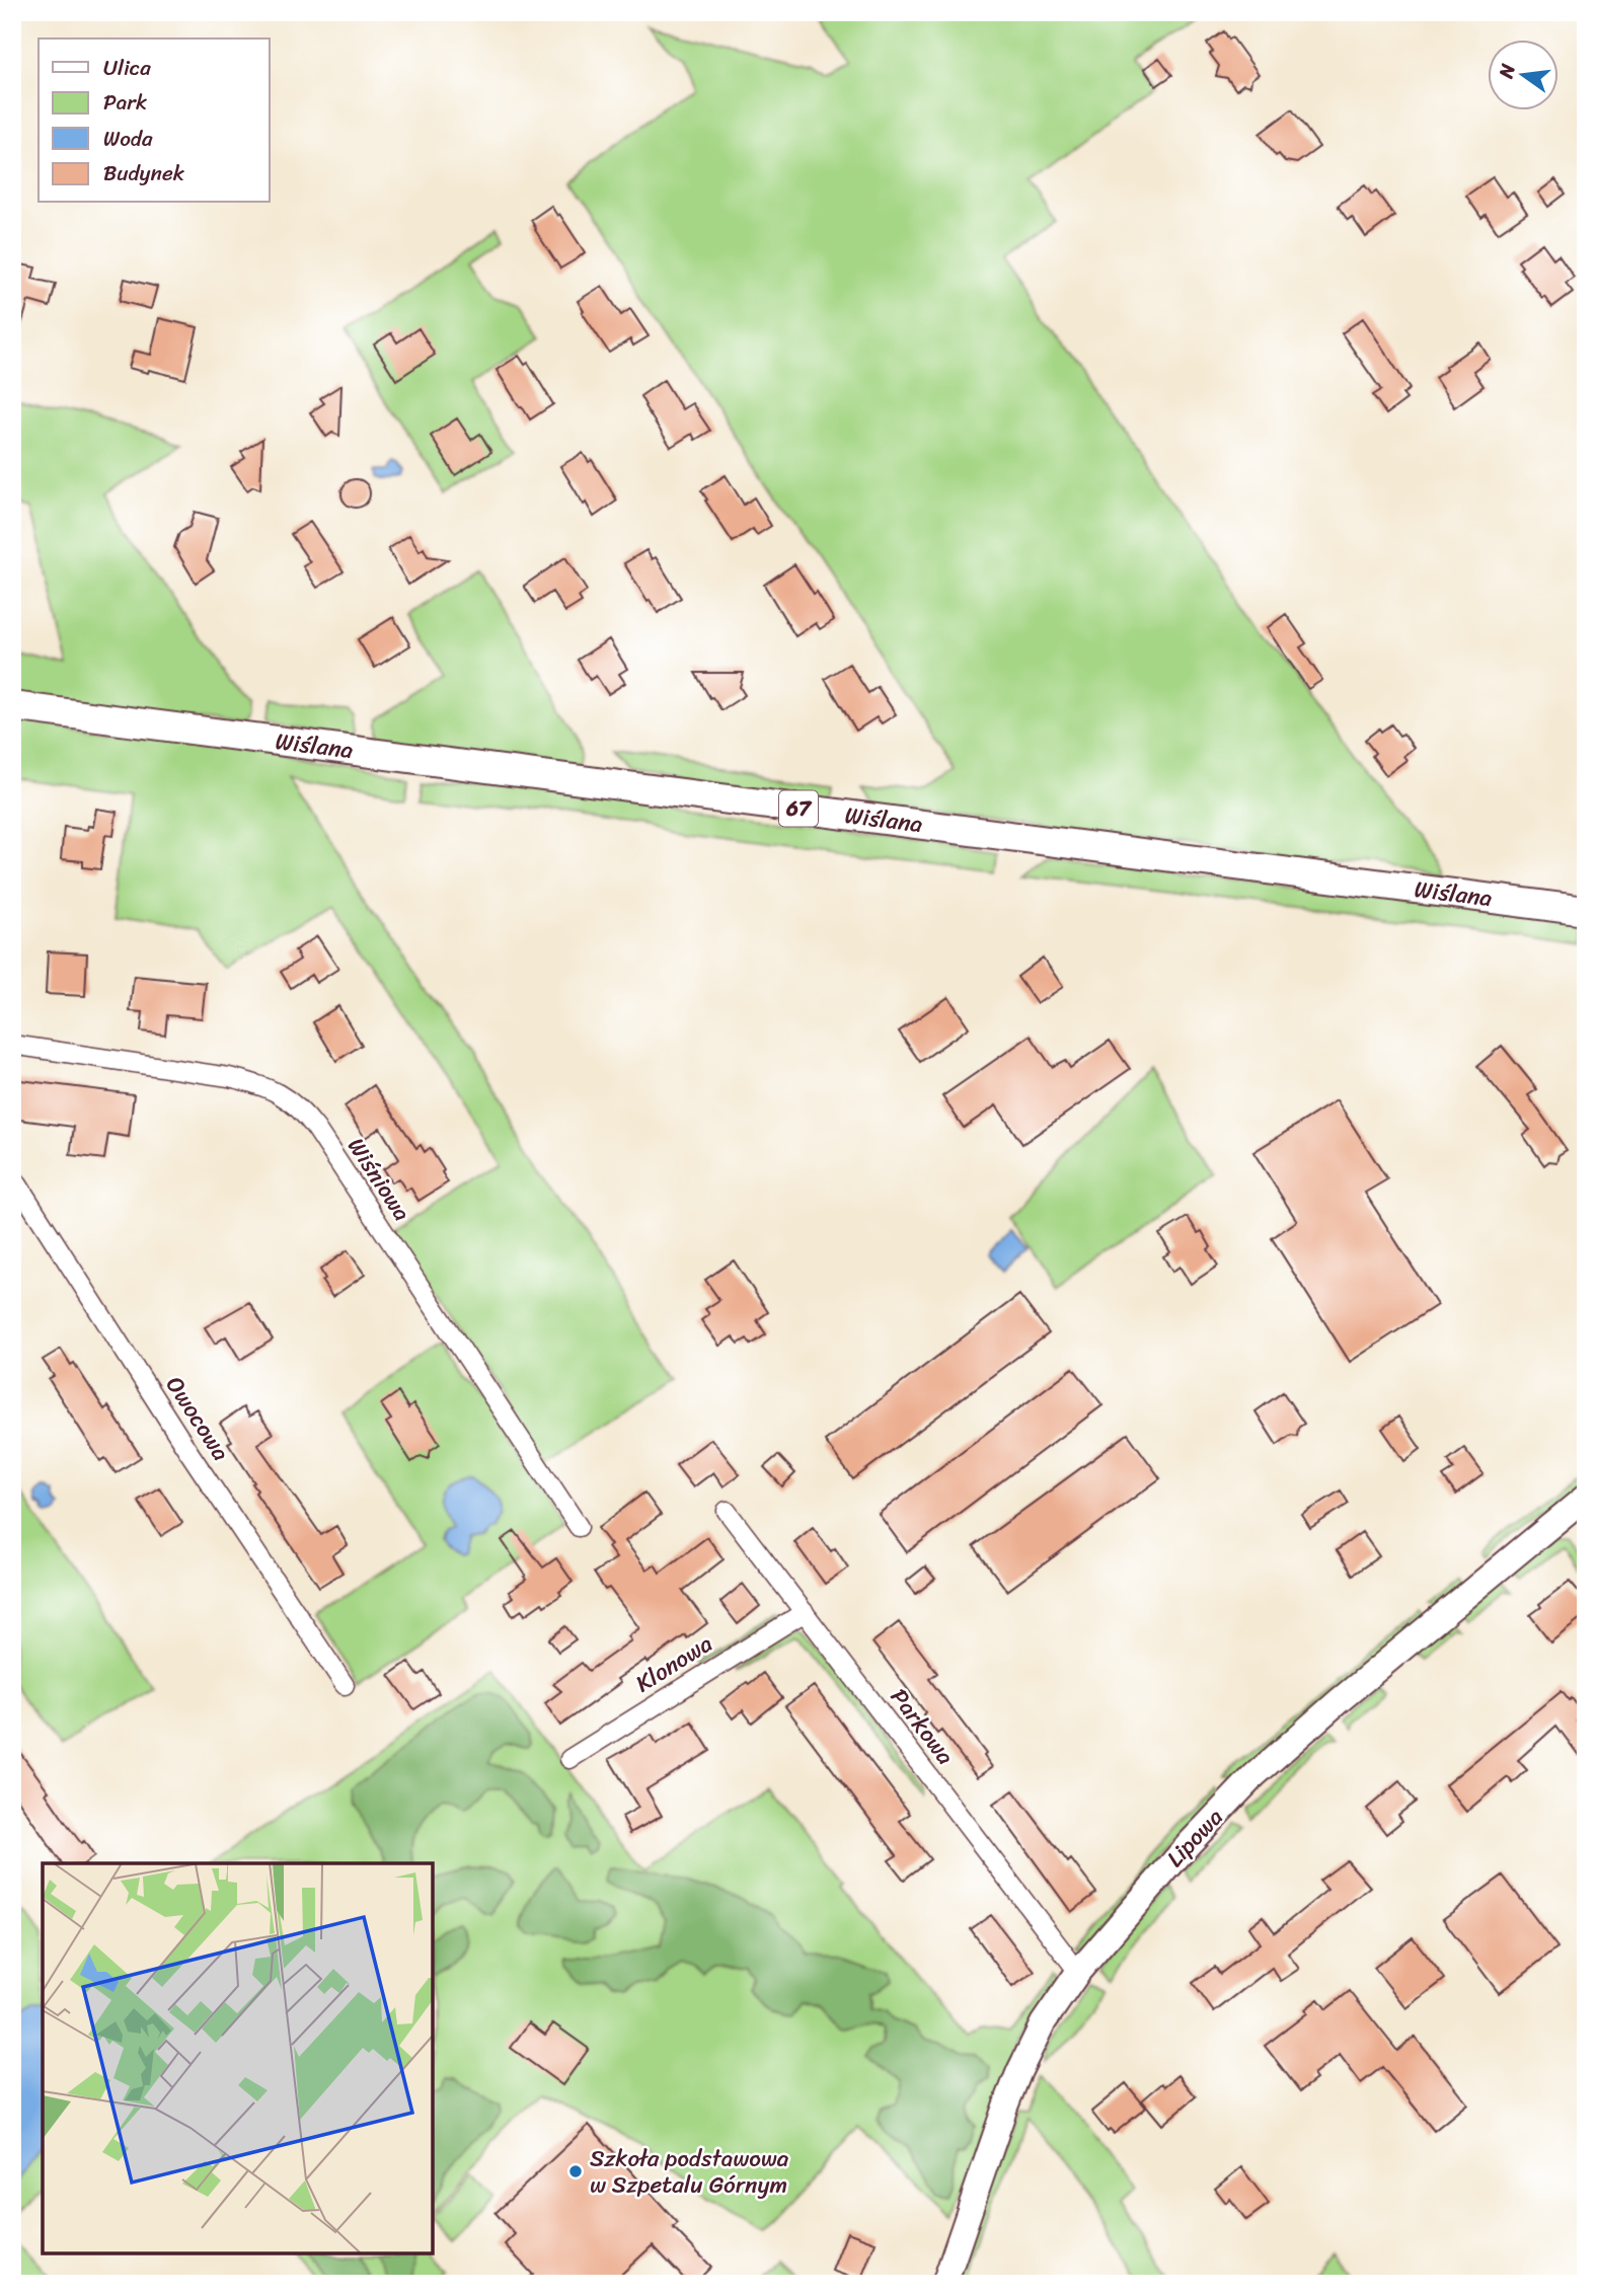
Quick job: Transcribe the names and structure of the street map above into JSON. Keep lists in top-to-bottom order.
{
  "streets": {
    "main road": ["Wiślana", "67"],
    "street": [
      "Wiśniowa",
      "Owocowa",
      "Klonowa",
      "Parkowa",
      "Lipowa"
    ]
  },
  "crossings": [
    ["Klonowa", "Parkowa"],
    ["Parkowa", "Lipowa"]
  ],
  "places": ["Szkoła podstawowa w Szpetalu Górnym"],
  "legend": [
    "Ulica",
    "Park",
    "Woda",
    "Budynek"
  ],
  "north": "left"
}
